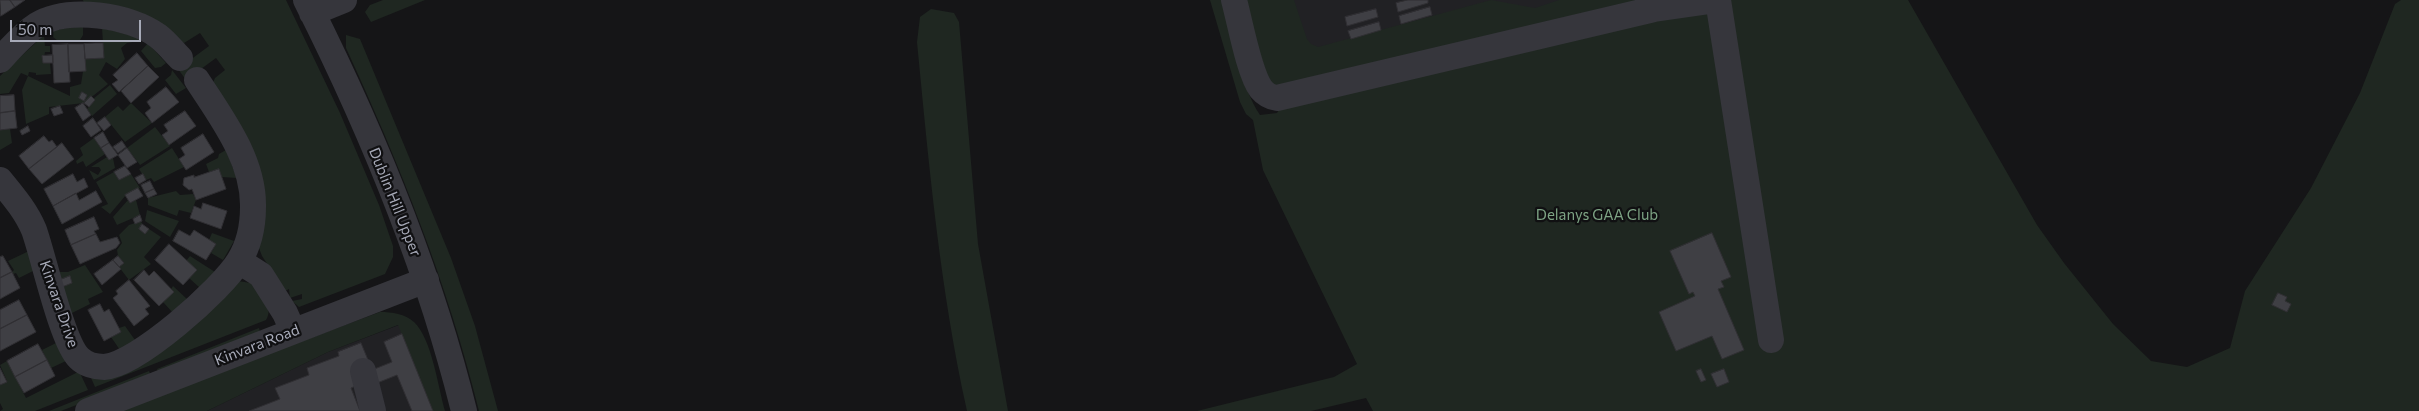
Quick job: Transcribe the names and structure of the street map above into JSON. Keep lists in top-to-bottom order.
{
  "streets": {
    "street": ["Dublin Hill Upper", "Kinvara Drive", "Kinvara Road"]
  },
  "crossings": [
    ["Dublin Hill Upper", "Kinvara Road"]
  ],
  "parks": ["Delanys GAA Club"],
  "scale_bar": "50 m"
}
